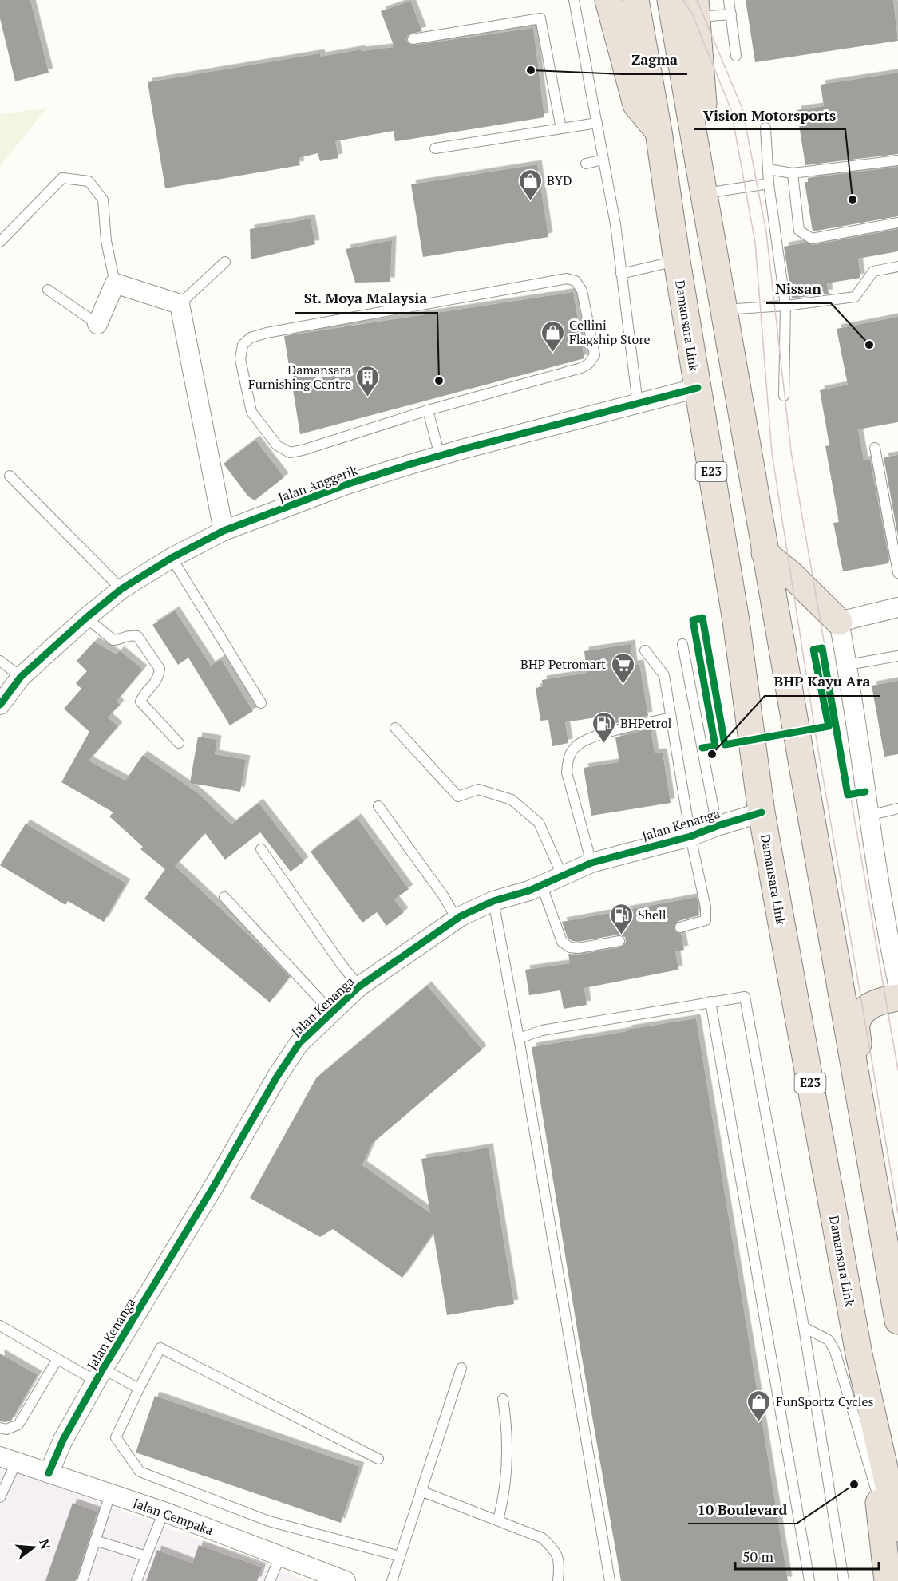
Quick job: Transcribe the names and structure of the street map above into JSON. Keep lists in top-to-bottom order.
{
  "streets": {
    "highway": ["Damansara Link", "E23"],
    "street": ["Jalan Anggerik", "Jalan Kenanga", "Jalan Cempaka"]
  },
  "crossings": [
    ["Damansara Link", "Jalan Anggerik"],
    ["Damansara Link", "Jalan Kenanga"],
    ["Jalan Kenanga", "Jalan Cempaka"]
  ],
  "places": {
    "other": [
      "Zagma",
      "Vision Motorsports",
      "Nissan",
      "St. Moya Malaysia",
      "BHP Kayu Ara",
      "10 Boulevard"
    ],
    "shop": ["BYD", "Cellini Flagship Store", "FunSportz Cycles"],
    "building": ["Damansara Furnishing Centre"],
    "supermarket": ["BHP Petromart"],
    "fuel station": ["BHPetrol", "Shell"]
  },
  "scale_bar": "50 m",
  "north": "right"
}
